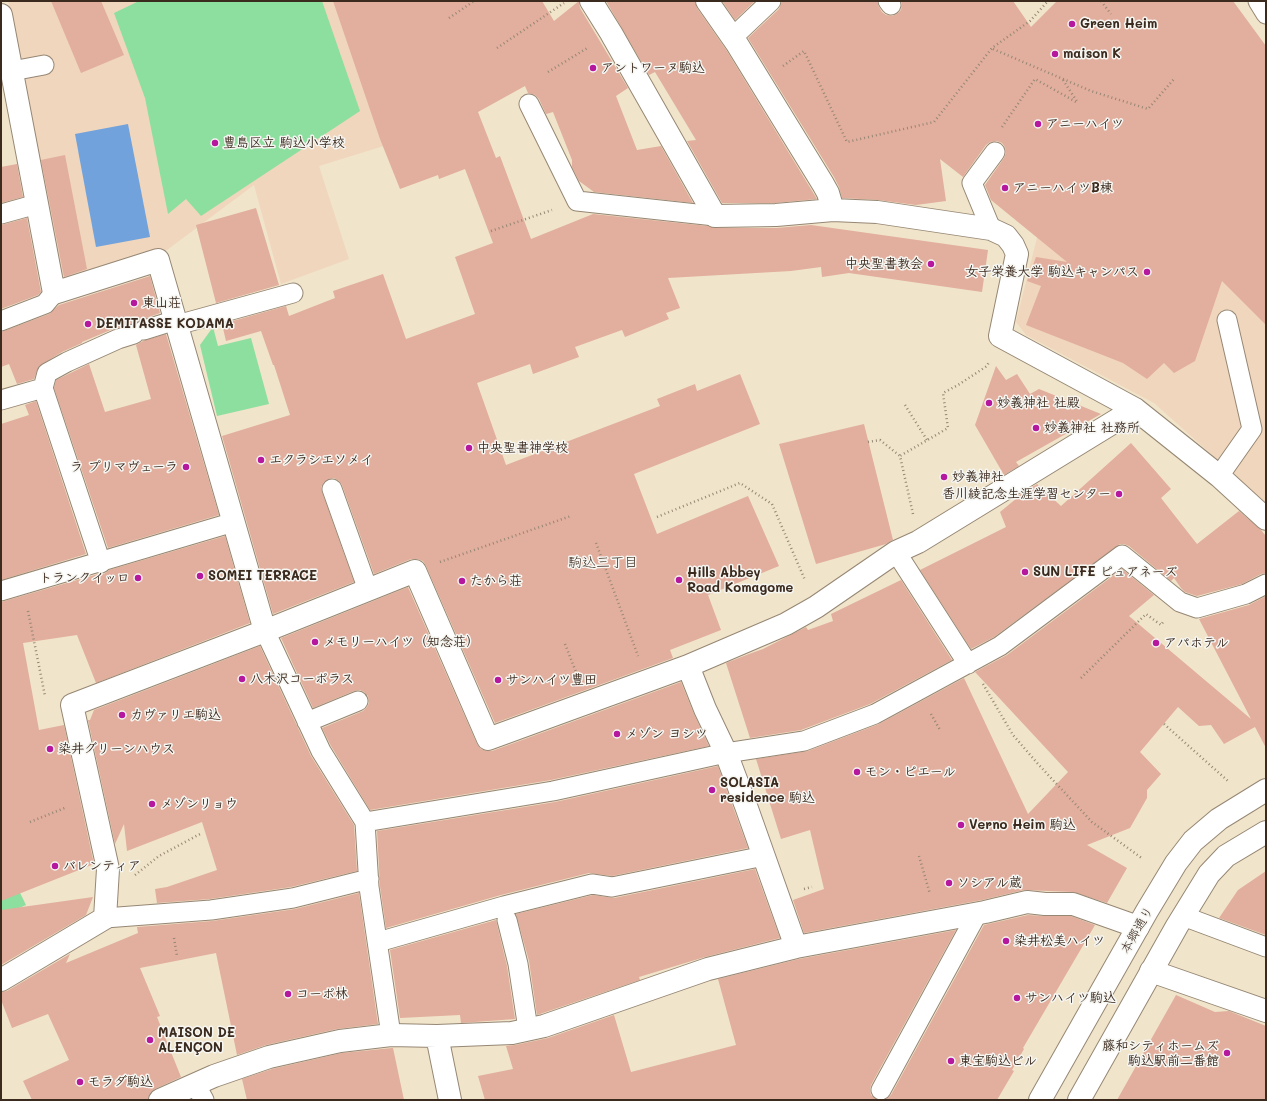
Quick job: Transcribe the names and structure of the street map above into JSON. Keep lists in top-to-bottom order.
{
  "streets": {
    "street": ["本郷通り"]
  },
  "districts": ["駒込三丁目"],
  "places": [
    "Green Heim",
    "maison K",
    "アントワーヌ駒込",
    "アニーハイツ",
    "豊島区立 駒込小学校",
    "アニーハイツB棟",
    "中央聖書教会",
    "女子栄養大学 駒込キャンパス",
    "東山荘",
    "DEMITASSE KODAMA",
    "妙義神社 社殿",
    "妙義神社 社務所",
    "中央聖書神学校",
    "エクラシエソメイ",
    "ラ プリマヴェーラ",
    "妙義神社",
    "香川綾記念生涯学習センター",
    "SUN LIFE ピュアネーズ",
    "SOMEI TERRACE",
    "トランクイッロ",
    "Hills Abbey Road Komagome",
    "たから荘",
    "メモリーハイツ（知念荘）",
    "アパホテル",
    "八木沢コーポラス",
    "サンハイツ豊田",
    "カヴァリエ駒込",
    "メゾン ヨシツ",
    "染井グリーンハウス",
    "モン・ピエール",
    "SOLASIA residence 駒込",
    "メゾンリョウ",
    "Verno Heim 駒込",
    "バレンティア",
    "ソシアル蔵",
    "染井松美ハイツ",
    "コーポ林",
    "サンハイツ駒込",
    "MAISON DE ALENÇON",
    "藤和シティホームズ 駒込駅前二番館",
    "東宝駒込ビル",
    "モラダ駒込"
  ]
}
